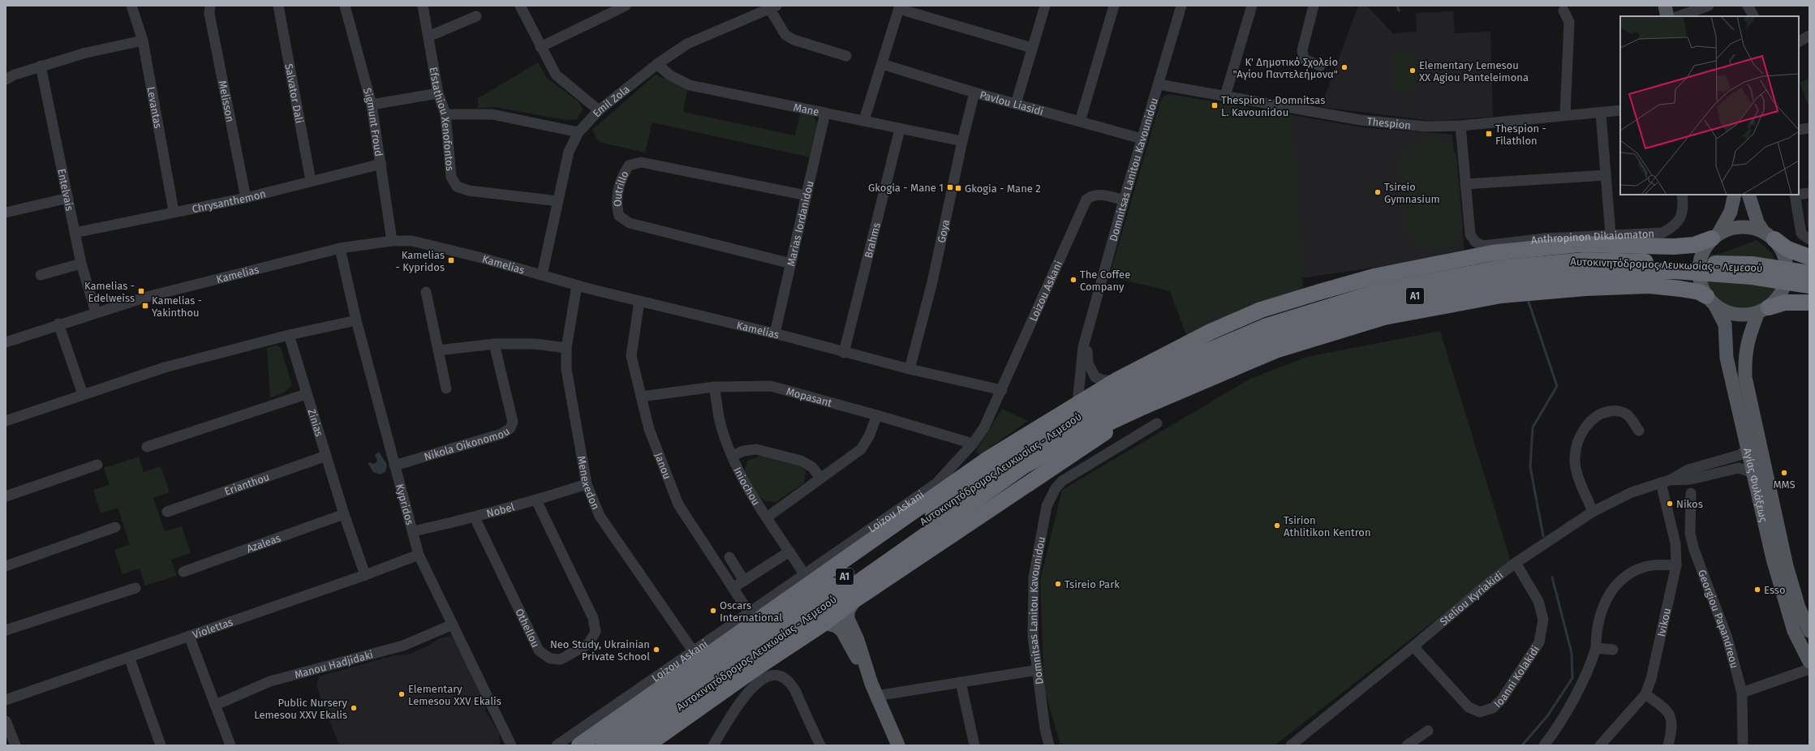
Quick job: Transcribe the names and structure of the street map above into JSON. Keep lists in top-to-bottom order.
{
  "streets": {
    "highway": ["Αυτοκινητόδρομος Λευκωσίας - Λεμεσού", "A1"],
    "main road": ["Αγίας Φυλάξεως"],
    "street": [
      "Salvator Dali",
      "Melisson",
      "Emil Zola",
      "Pavlou Liasidi",
      "Levantas",
      "Mane",
      "Efstathiou Xenofontos",
      "Sigmunt Froud",
      "Thespion",
      "Domnitsas Lanitou Kavounidou",
      "Outrillo",
      "Entelvais",
      "Chrysanthemon",
      "Marias Iordanidou",
      "Goya",
      "Anthropinon Dikaiomaton",
      "Brahms",
      "Kamelias",
      "Loizou Askani",
      "Mopasant",
      "Zinias",
      "Nikola Oikonomou",
      "Janou",
      "Menexedon",
      "Erianthou",
      "Iniochou",
      "Kypridos",
      "Nobel",
      "Azaleas",
      "Steliou Kyriakidi",
      "Georgiou Papandreou",
      "Ivikou",
      "Violettas",
      "Othellou",
      "Manou Hadjidaki",
      "Ioanni Kolakidi"
    ]
  },
  "crossings": [
    ["Salvator Dali", "Chrysanthemon"],
    ["Melisson", "Chrysanthemon"],
    ["Emil Zola", "Mane"],
    ["Emil Zola", "Efstathiou Xenofontos"],
    ["Emil Zola", "Kamelias"],
    ["Pavlou Liasidi", "Domnitsas Lanitou Kavounidou"],
    ["Pavlou Liasidi", "Goya"],
    ["Levantas", "Chrysanthemon"],
    ["Mane", "Marias Iordanidou"],
    ["Mane", "Goya"],
    ["Mane", "Brahms"],
    ["Sigmunt Froud", "Chrysanthemon"],
    ["Sigmunt Froud", "Kamelias"],
    ["Thespion", "Domnitsas Lanitou Kavounidou"],
    ["Domnitsas Lanitou Kavounidou", "Αυτοκινητόδρομος Λευκωσίας - Λεμεσού"],
    ["Domnitsas Lanitou Kavounidou", "Loizou Askani"],
    ["Outrillo", "Marias Iordanidou"],
    ["Entelvais", "Chrysanthemon"],
    ["Entelvais", "Kamelias"],
    ["Marias Iordanidou", "Kamelias"],
    ["Goya", "Kamelias"],
    ["Brahms", "Kamelias"],
    ["Kamelias", "Loizou Askani"],
    ["Kamelias", "Janou"],
    ["Kamelias", "Menexedon"],
    ["Kamelias", "Kypridos"],
    ["Loizou Askani", "Mopasant"],
    ["Loizou Askani", "Janou"],
    ["Loizou Askani", "Menexedon"],
    ["Loizou Askani", "Iniochou"],
    ["Mopasant", "Janou"],
    ["Mopasant", "Iniochou"],
    ["Zinias", "Erianthou"],
    ["Zinias", "Azaleas"],
    ["Zinias", "Violettas"],
    ["Nikola Oikonomou", "Kypridos"],
    ["Menexedon", "Nobel"],
    ["Αγίας Φυλάξεως", "Steliou Kyriakidi"],
    ["Kypridos", "Nobel"],
    ["Kypridos", "Violettas"],
    ["Kypridos", "Manou Hadjidaki"],
    ["Nobel", "Othellou"],
    ["Steliou Kyriakidi", "Ivikou"],
    ["Steliou Kyriakidi", "Ioanni Kolakidi"]
  ],
  "places": {
    "other": [
      "Κ' Δημοτικό Σχολείο \"Αγίου Παντελεήμονα\"",
      "Elementary Lemesou XX Agiou Panteleimona",
      "Tsireio Gymnasium",
      "The Coffee Company",
      "MMS",
      "Nikos",
      "Tsirion Athlitikon Kentron",
      "Tsireio Park",
      "Esso",
      "Oscars International",
      "Neo Study, Ukrainian Private School",
      "Elementary Lemesou XXV Ekalis",
      "Public Nursery Lemesou XXV Ekalis"
    ],
    "transit": [
      "Thespion - Domnitsas L. Kavounidou",
      "Thespion - Filathlon",
      "Gkogia - Mane 1",
      "Gkogia - Mane 2",
      "Kamelias - Kypridos",
      "Kamelias - Edelweiss",
      "Kamelias - Yakinthou"
    ]
  }
}
